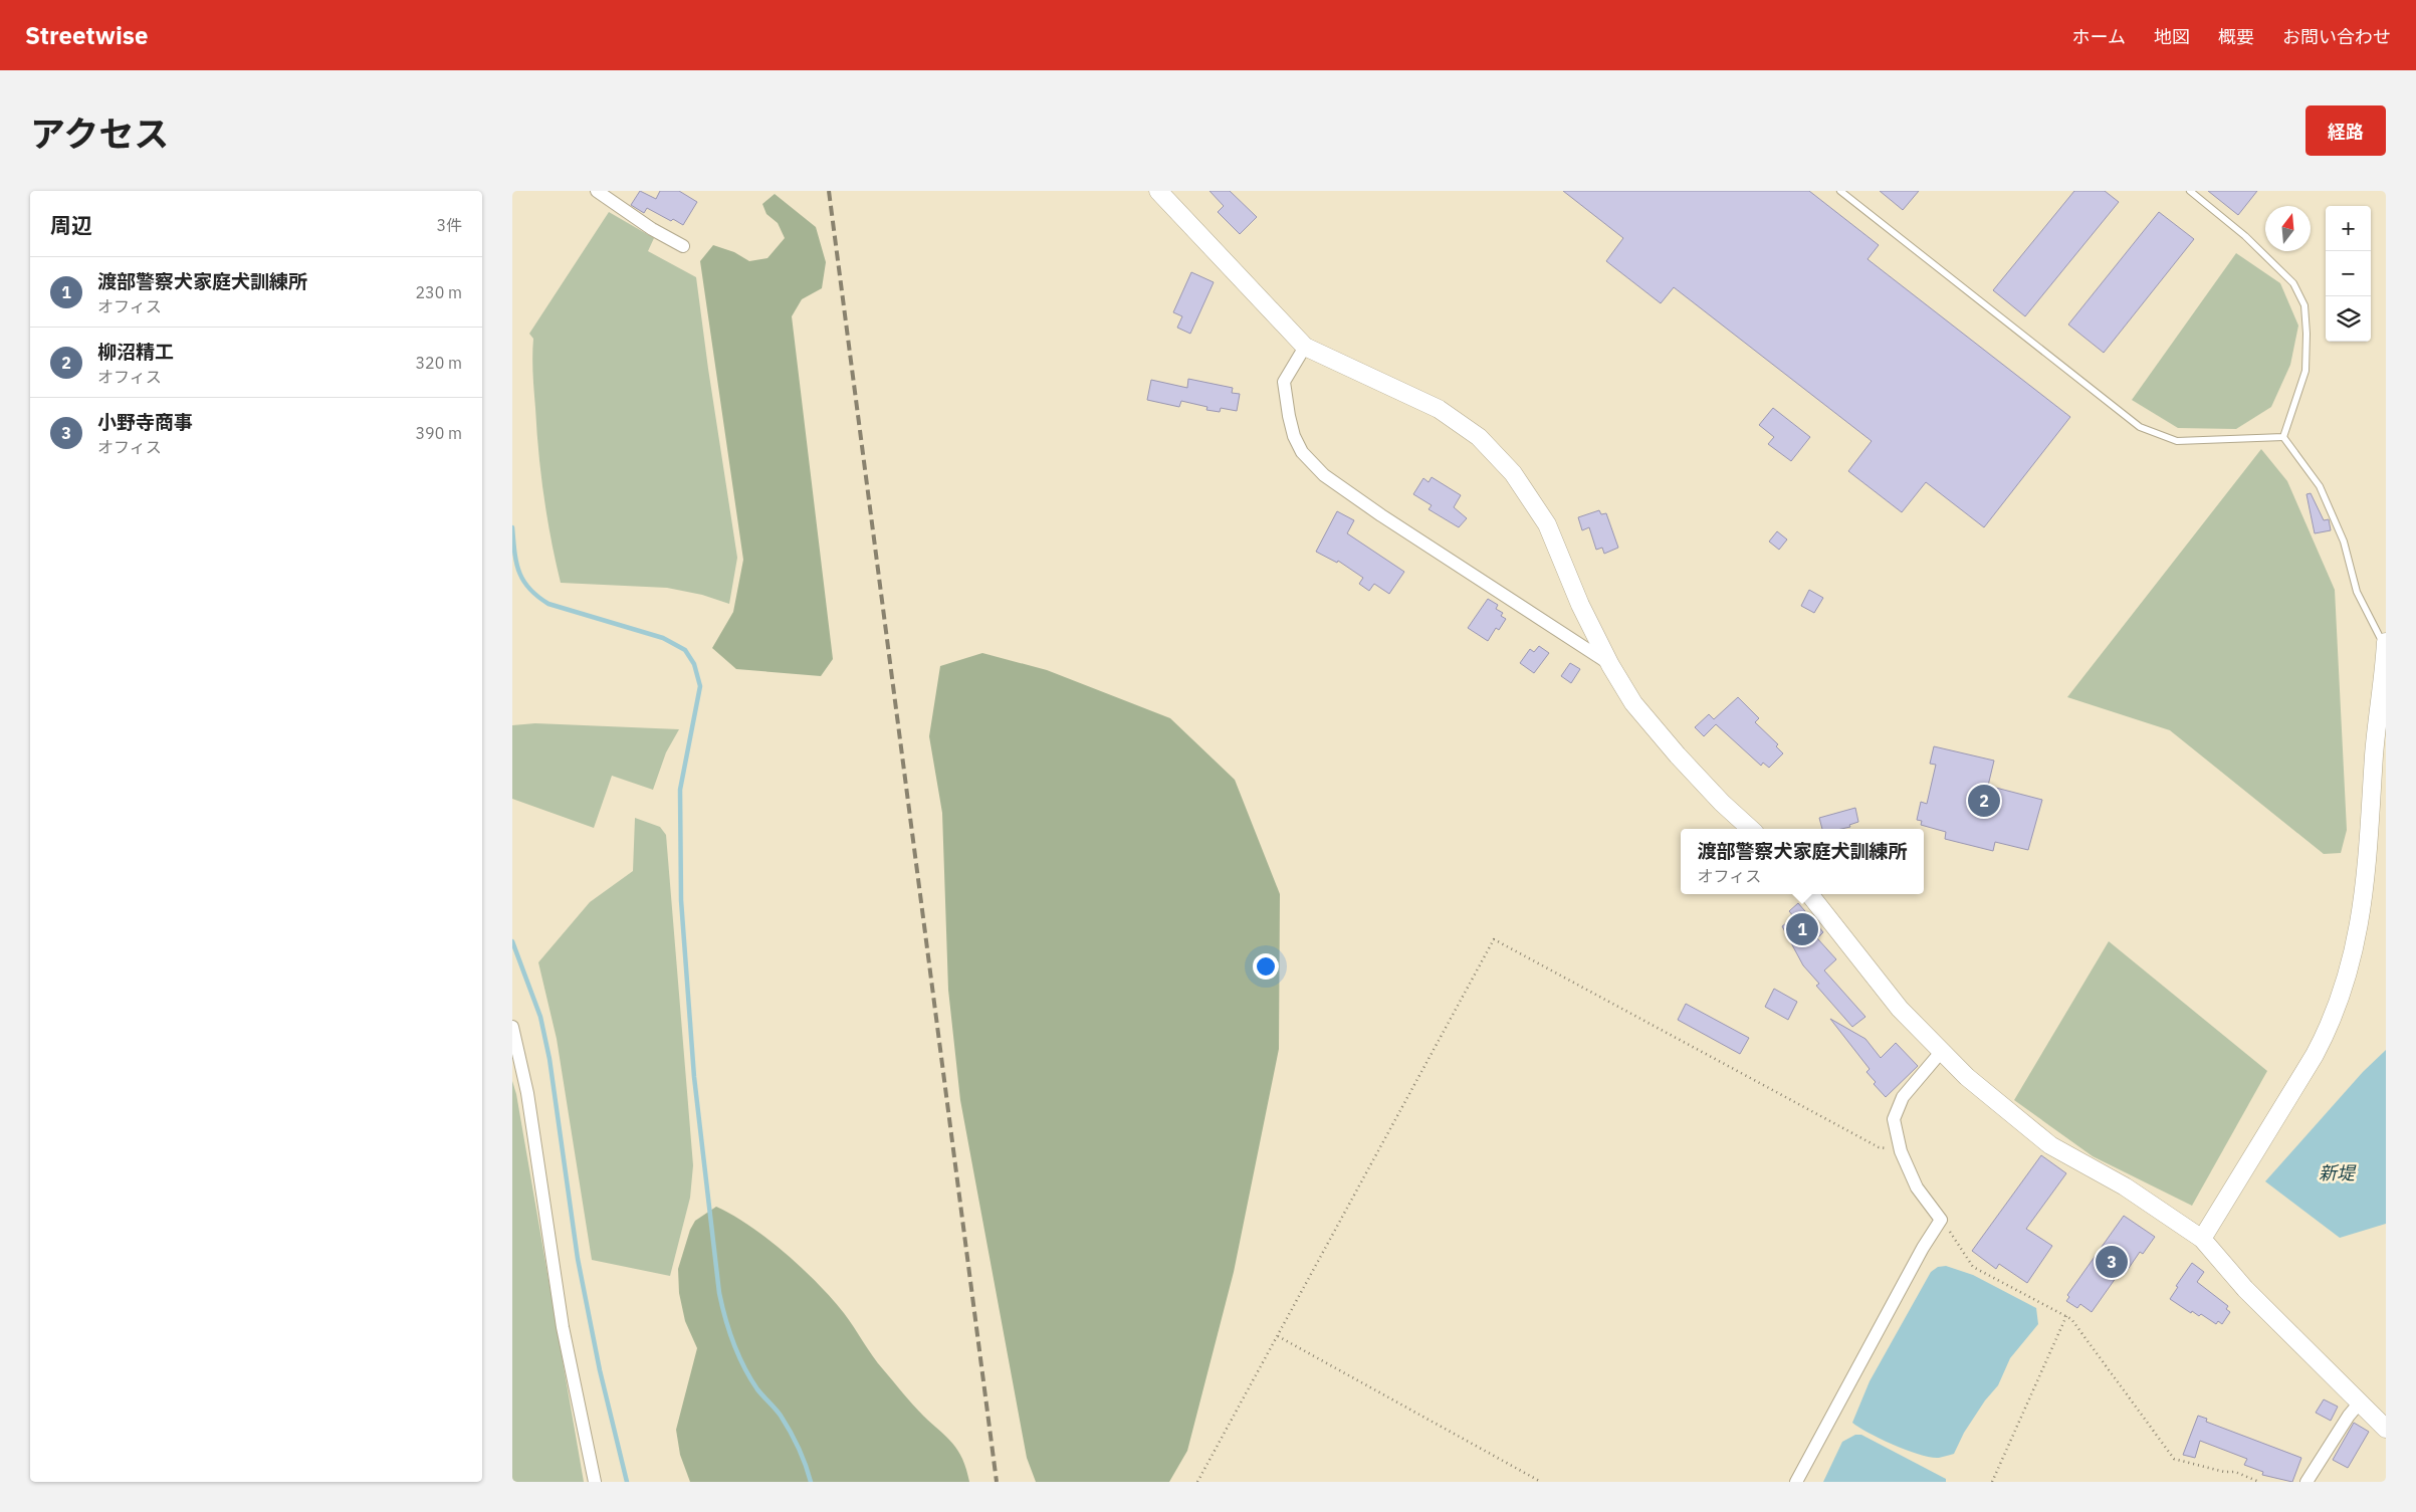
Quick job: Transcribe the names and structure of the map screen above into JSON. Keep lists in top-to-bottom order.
{
  "water": ["新堤"],
  "north": "top",
  "page": {
    "header": "Streetwise",
    "nav": [
      "ホーム",
      "地図",
      "概要",
      "お問い合わせ"
    ],
    "title": "アクセス",
    "buttons": "経路",
    "heading": ["周辺", "3件"],
    "map_buttons": ["+", "−"],
    "list": [
      {
        "mark": "1",
        "name": "渡部警察犬家庭犬訓練所",
        "note": "オフィス",
        "value": "230 m"
      },
      {
        "mark": "2",
        "name": "柳沼精工",
        "note": "オフィス",
        "value": "320 m"
      },
      {
        "mark": "3",
        "name": "小野寺商事",
        "note": "オフィス",
        "value": "390 m"
      }
    ],
    "pins": ["2", "1", "3"],
    "popup": ["渡部警察犬家庭犬訓練所", "オフィス"]
  }
}
